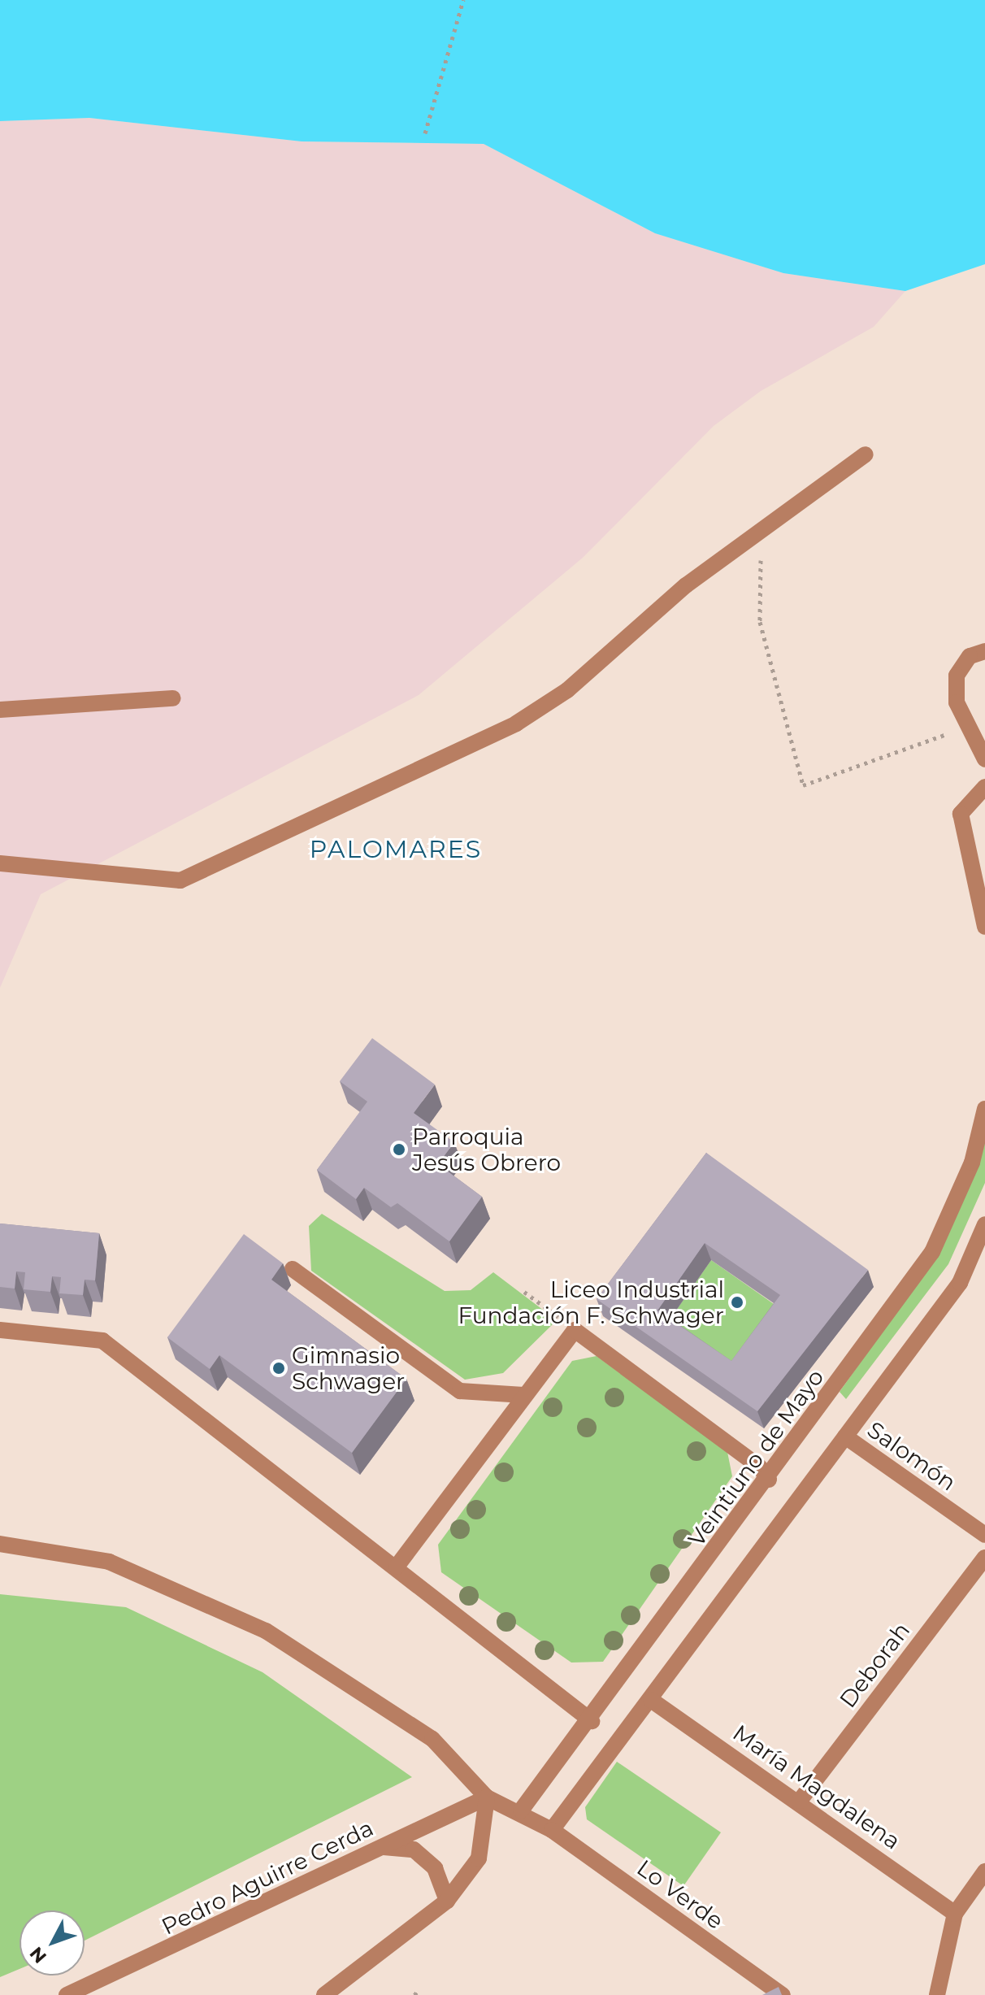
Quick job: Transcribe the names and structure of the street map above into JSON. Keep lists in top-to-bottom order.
{
  "streets": {
    "street": [
      "Salomón",
      "Veintiuno de Mayo",
      "Deborah",
      "María Magdalena",
      "Pedro Aguirre Cerda",
      "Lo Verde"
    ]
  },
  "crossings": [
    ["Deborah", "María Magdalena"]
  ],
  "districts": ["PALOMARES"],
  "places": ["Parroquia Jesús Obrero", "Liceo Industrial Fundación F. Schwager", "Gimnasio Schwager"],
  "north": "bottom left"
}
